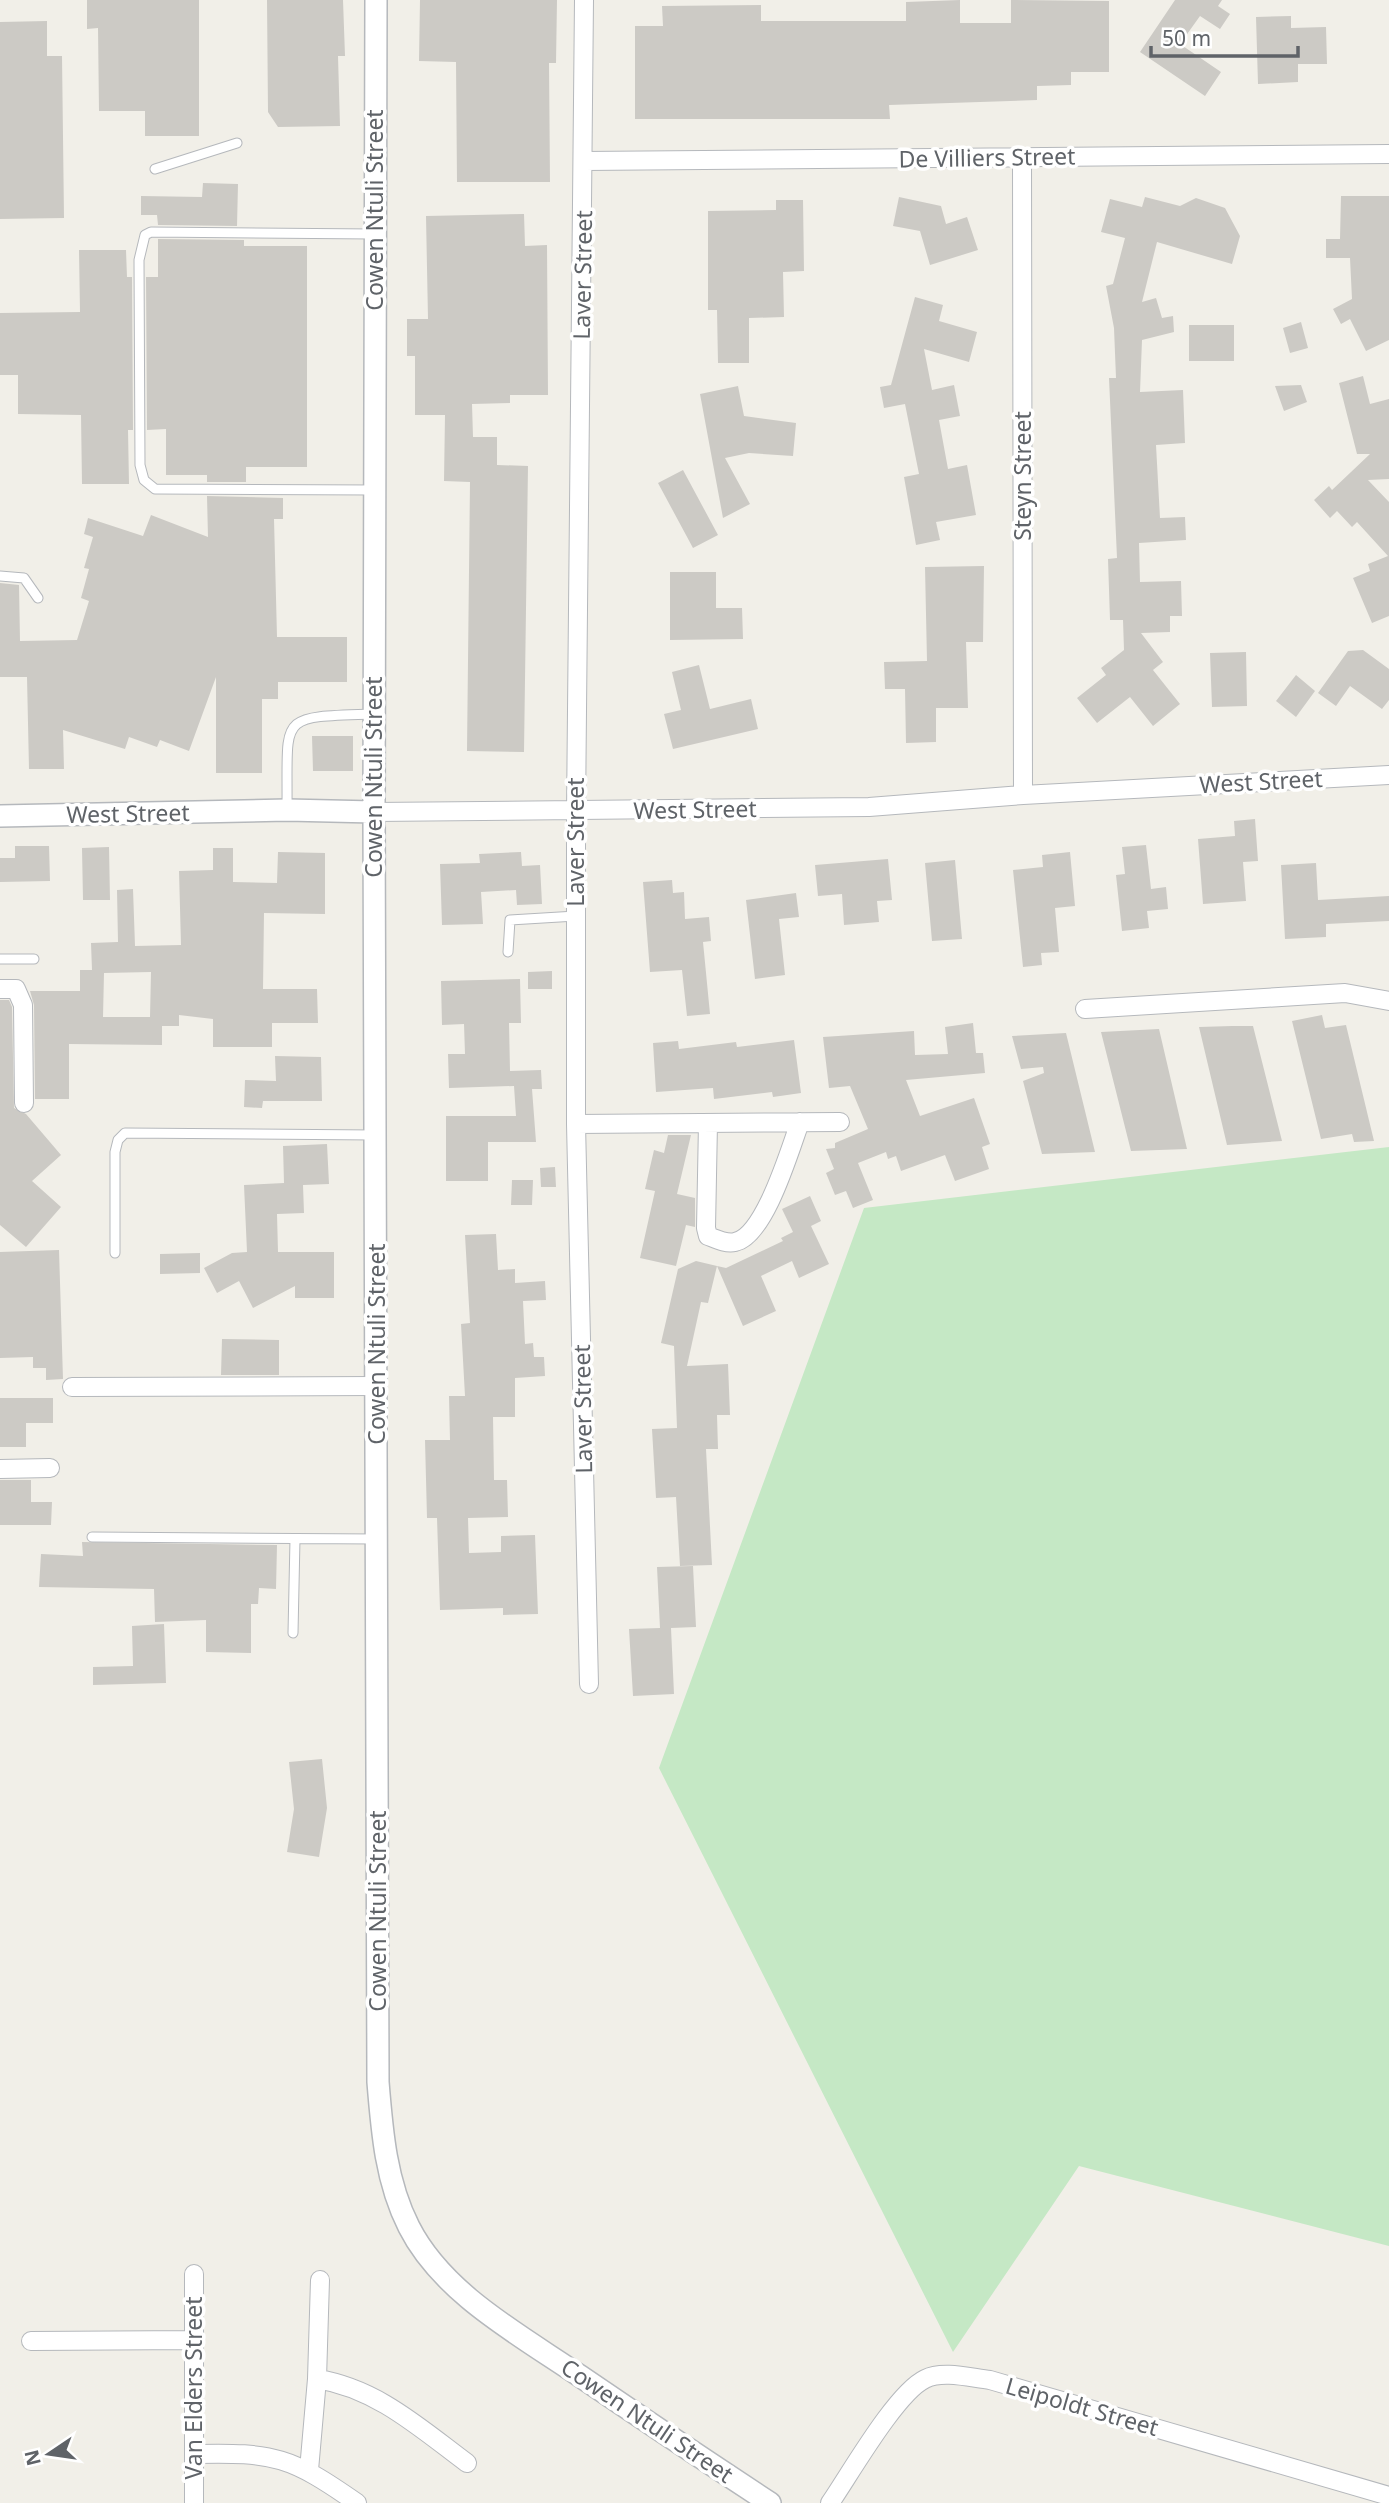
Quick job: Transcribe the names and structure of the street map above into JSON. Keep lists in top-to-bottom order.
{
  "streets": {
    "street": [
      "De Villiers Street",
      "Cowen Ntuli Street",
      "Laver Street",
      "Steyn Street",
      "West Street",
      "Van Elders Street",
      "Leipoldt Street"
    ]
  },
  "crossings": [
    ["De Villiers Street", "Laver Street"],
    ["De Villiers Street", "Steyn Street"],
    ["Cowen Ntuli Street", "West Street"],
    ["Laver Street", "West Street"],
    ["Steyn Street", "West Street"]
  ],
  "scale_bar": "50 m",
  "north": "left"
}
